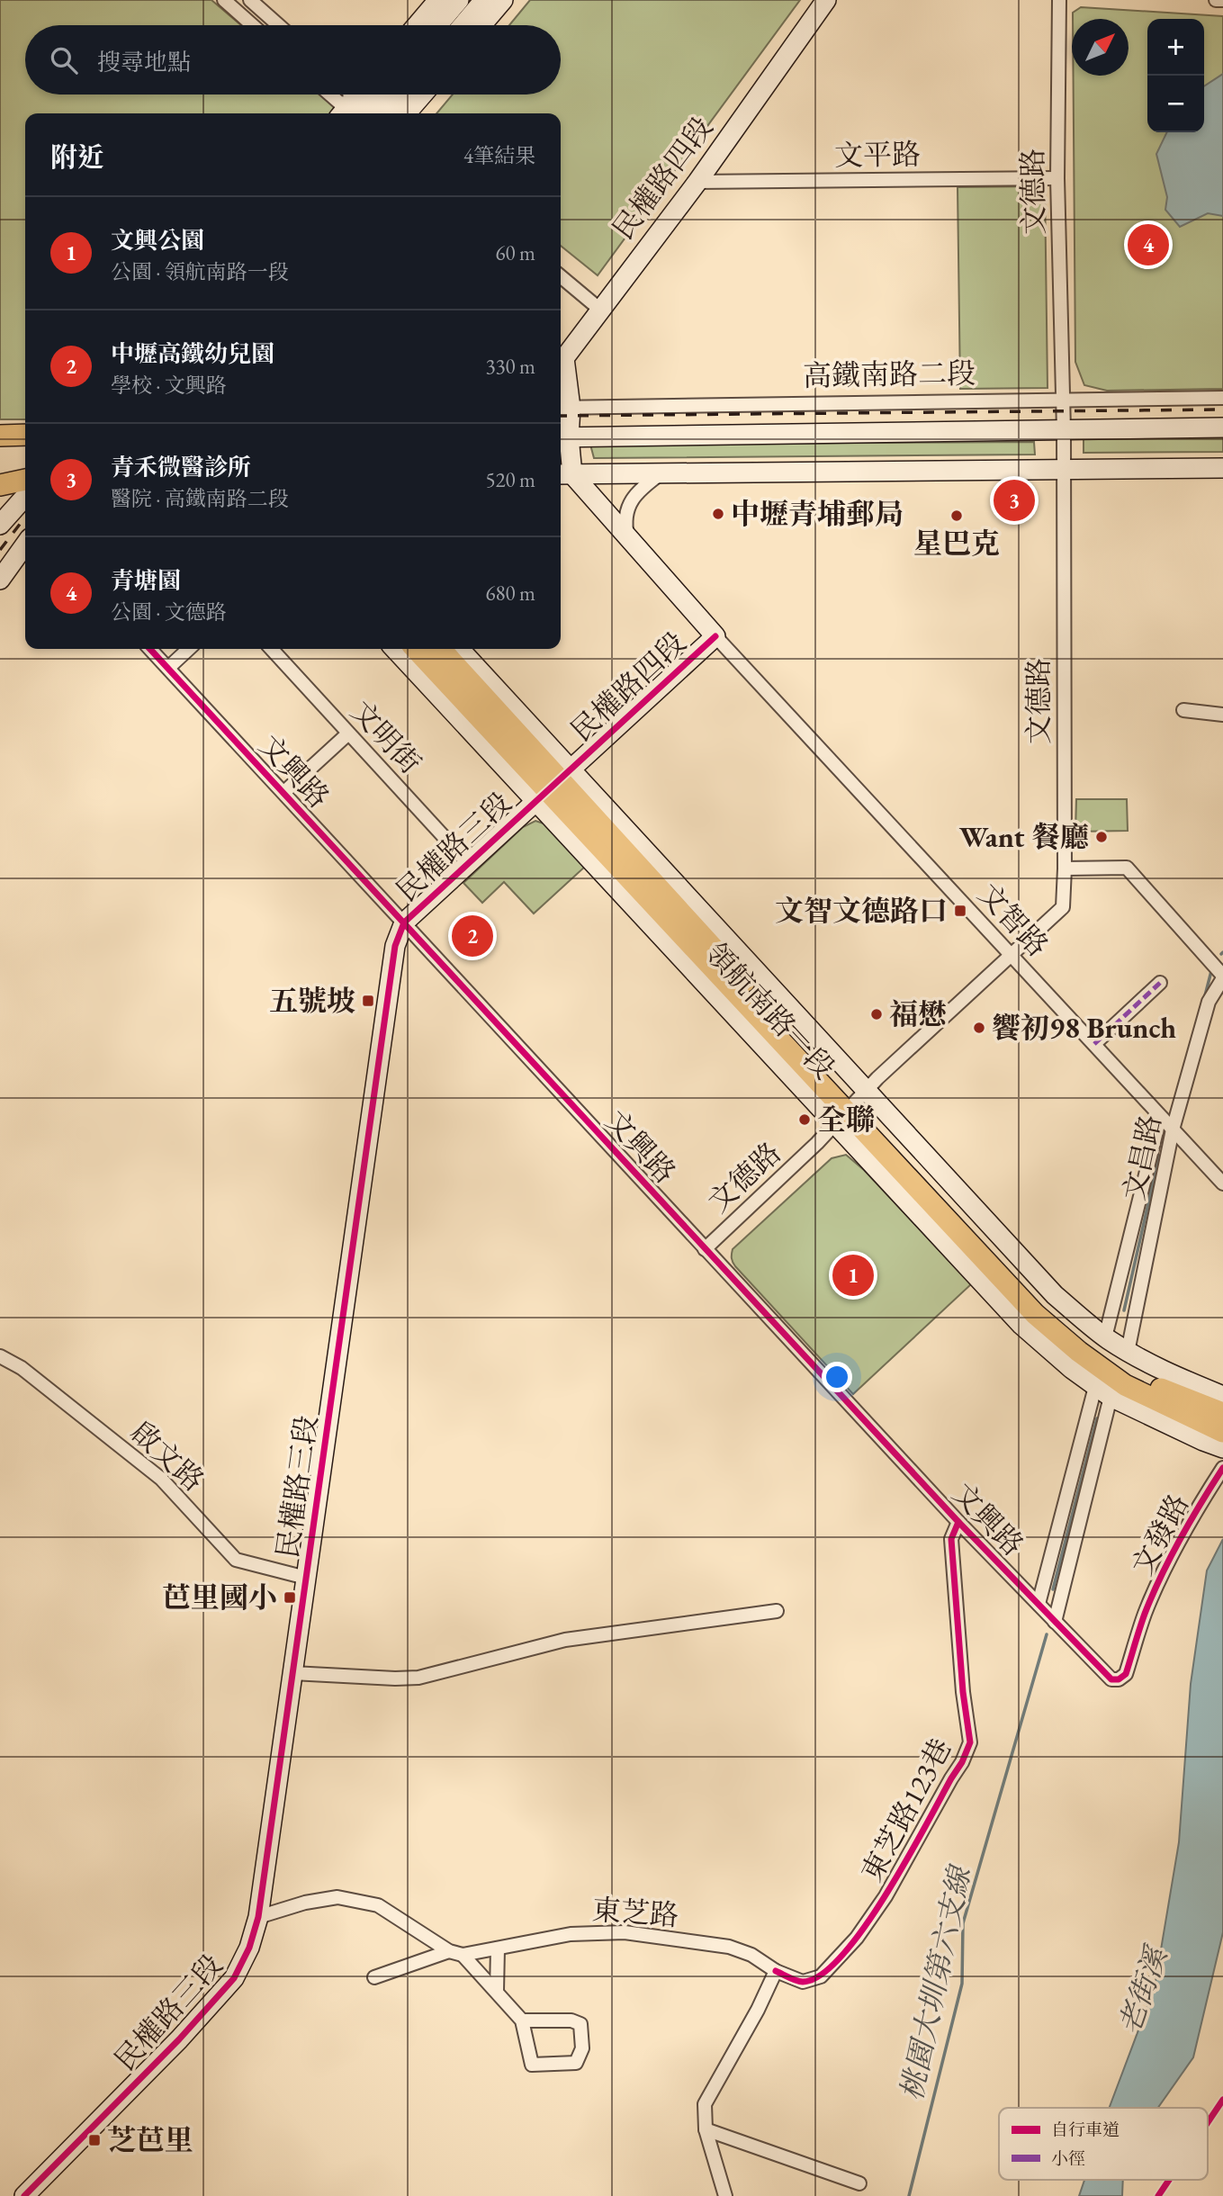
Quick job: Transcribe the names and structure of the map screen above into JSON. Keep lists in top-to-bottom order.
{
  "streets": {
    "main road": ["領航南路一段"],
    "street": [
      "文平路",
      "民權路四段",
      "文德路",
      "高鐵南路二段",
      "文明街",
      "文興路",
      "民權路三段",
      "文智路",
      "文昌路",
      "啟文路",
      "文發路",
      "東芝路123巷",
      "東芝路"
    ]
  },
  "crossings": [
    ["文平路", "民權路四段"],
    ["文平路", "文德路"],
    ["民權路四段", "高鐵南路二段"],
    ["民權路四段", "民權路三段"],
    ["民權路四段", "文智路"],
    ["民權路四段", "領航南路一段"],
    ["文德路", "高鐵南路二段"],
    ["文德路", "文興路"],
    ["文德路", "文智路"],
    ["文德路", "領航南路一段"],
    ["文明街", "民權路三段"],
    ["文興路", "民權路三段"],
    ["文興路", "文發路"],
    ["文興路", "東芝路123巷"],
    ["民權路三段", "領航南路一段"],
    ["民權路三段", "啟文路"],
    ["民權路三段", "東芝路"],
    ["文智路", "文昌路"],
    ["領航南路一段", "文昌路"],
    ["東芝路123巷", "東芝路"]
  ],
  "water": ["桃園大圳第六支線", "老街溪"],
  "places": {
    "other": [
      "中壢青埔郵局",
      "星巴克",
      "Want 餐廳",
      "福懋",
      "饗初98 Brunch",
      "全聯"
    ],
    "transit": [
      "文智文德路口",
      "五號坡",
      "芭里國小",
      "芝芭里"
    ]
  },
  "legend": ["自行車道", "小徑"],
  "north": "top right",
  "page": {
    "map_buttons": ["+", "−"],
    "search": "搜尋地點",
    "heading": ["附近", "4筆結果"],
    "list": [
      {
        "mark": "1",
        "name": "文興公園",
        "note": "公園 · 領航南路一段",
        "value": "60 m"
      },
      {
        "mark": "2",
        "name": "中壢高鐵幼兒園",
        "note": "學校 · 文興路",
        "value": "330 m"
      },
      {
        "mark": "3",
        "name": "青禾微醫診所",
        "note": "醫院 · 高鐵南路二段",
        "value": "520 m"
      },
      {
        "mark": "4",
        "name": "青塘園",
        "note": "公園 · 文德路",
        "value": "680 m"
      }
    ],
    "pins": [
      "4",
      "3",
      "2",
      "1"
    ]
  }
}
